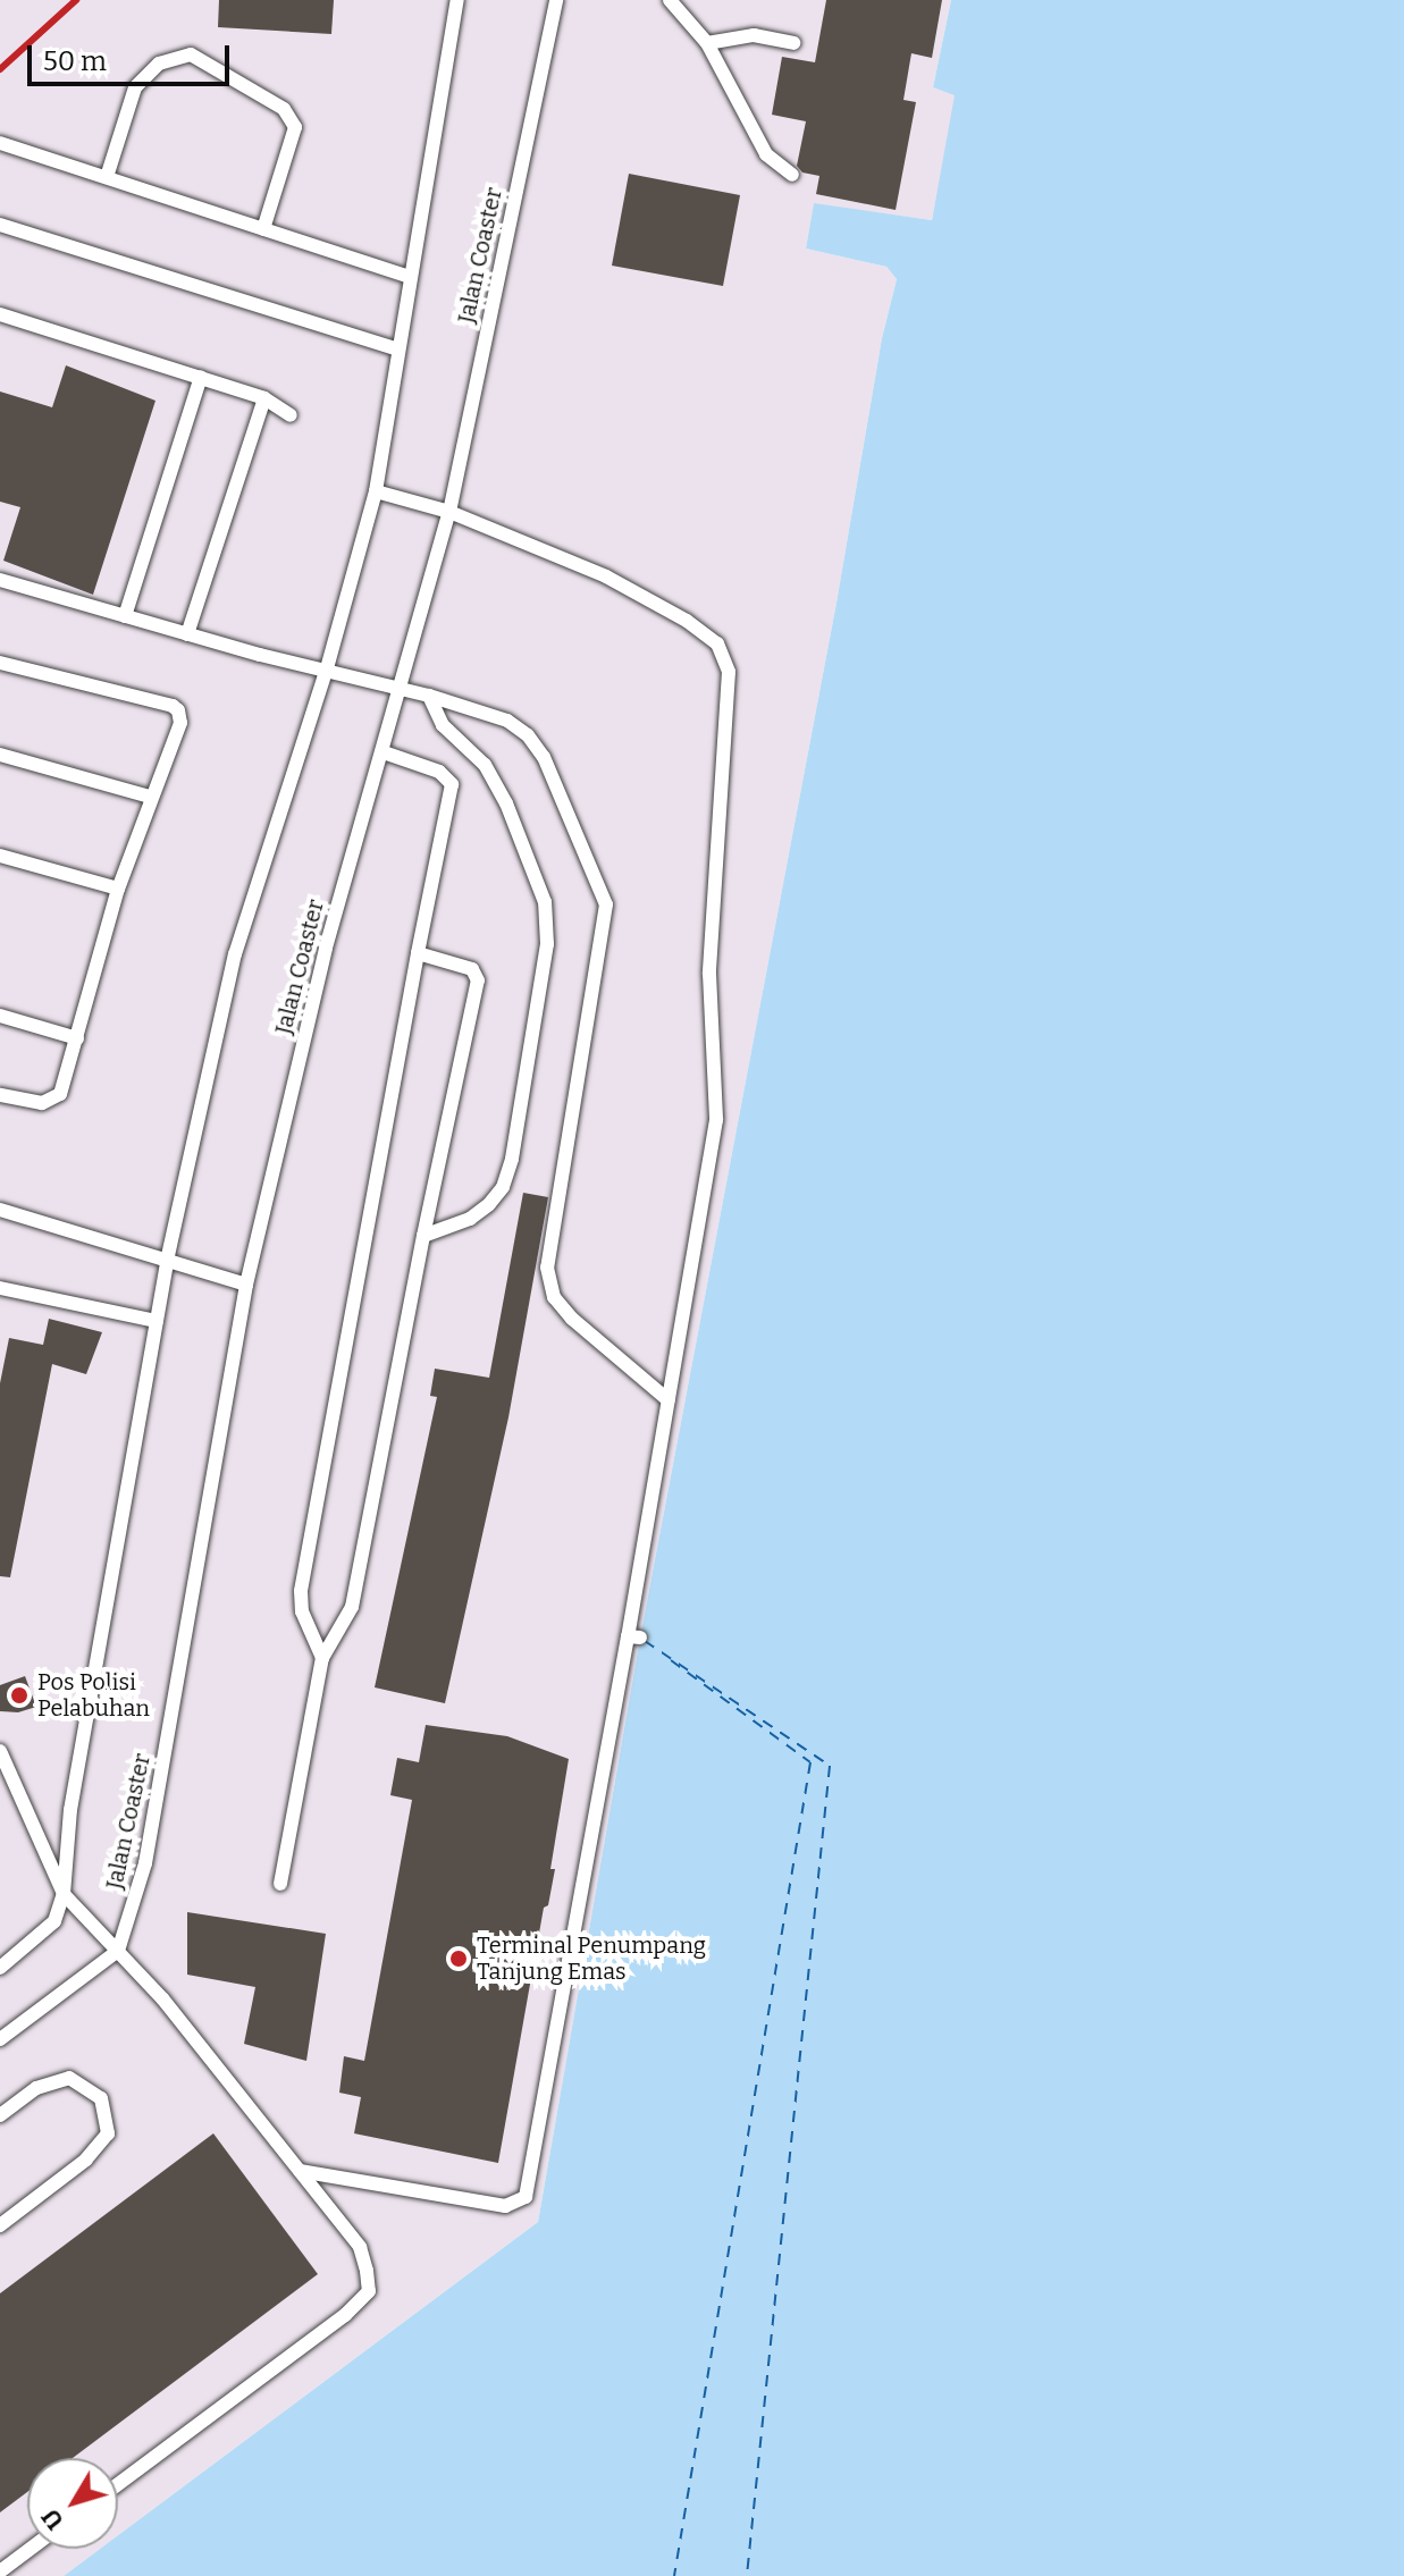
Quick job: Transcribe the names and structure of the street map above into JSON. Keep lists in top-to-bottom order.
{
  "streets": {
    "lane": ["Jalan Coaster"]
  },
  "places": ["Pos Polisi Pelabuhan", "Terminal Penumpang Tanjung Emas"],
  "scale_bar": "50 m",
  "north": "bottom left"
}
